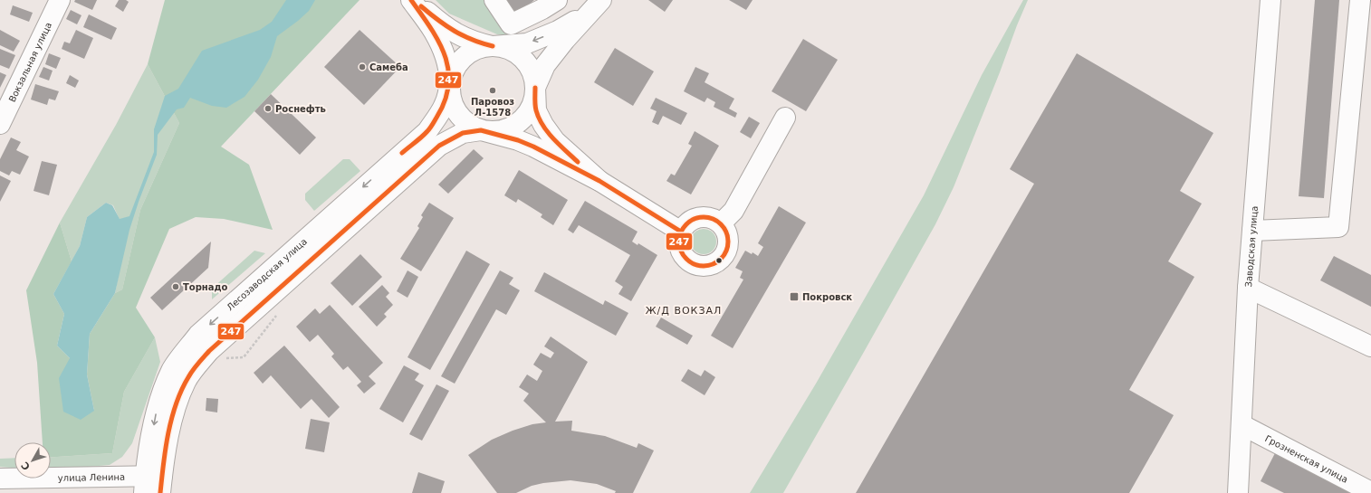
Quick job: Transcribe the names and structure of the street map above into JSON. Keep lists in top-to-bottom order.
{
  "streets": {
    "street": [
      "Вокзальная улица",
      "Заводская улица",
      "Лесозаводская улица",
      "Грозненская улица",
      "улица Ленина"
    ]
  },
  "crossings": [
    ["Заводская улица", "Грозненская улица"],
    ["Лесозаводская улица", "улица Ленина"]
  ],
  "districts": ["Ж/Д ВОКЗАЛ"],
  "places": {
    "other": [
      "Самеба",
      "Паровоз Л-1578",
      "Роснефть",
      "Торнадо"
    ],
    "transit": ["Покровск"]
  },
  "lines": ["transit line 247"],
  "north": "bottom left"
}
